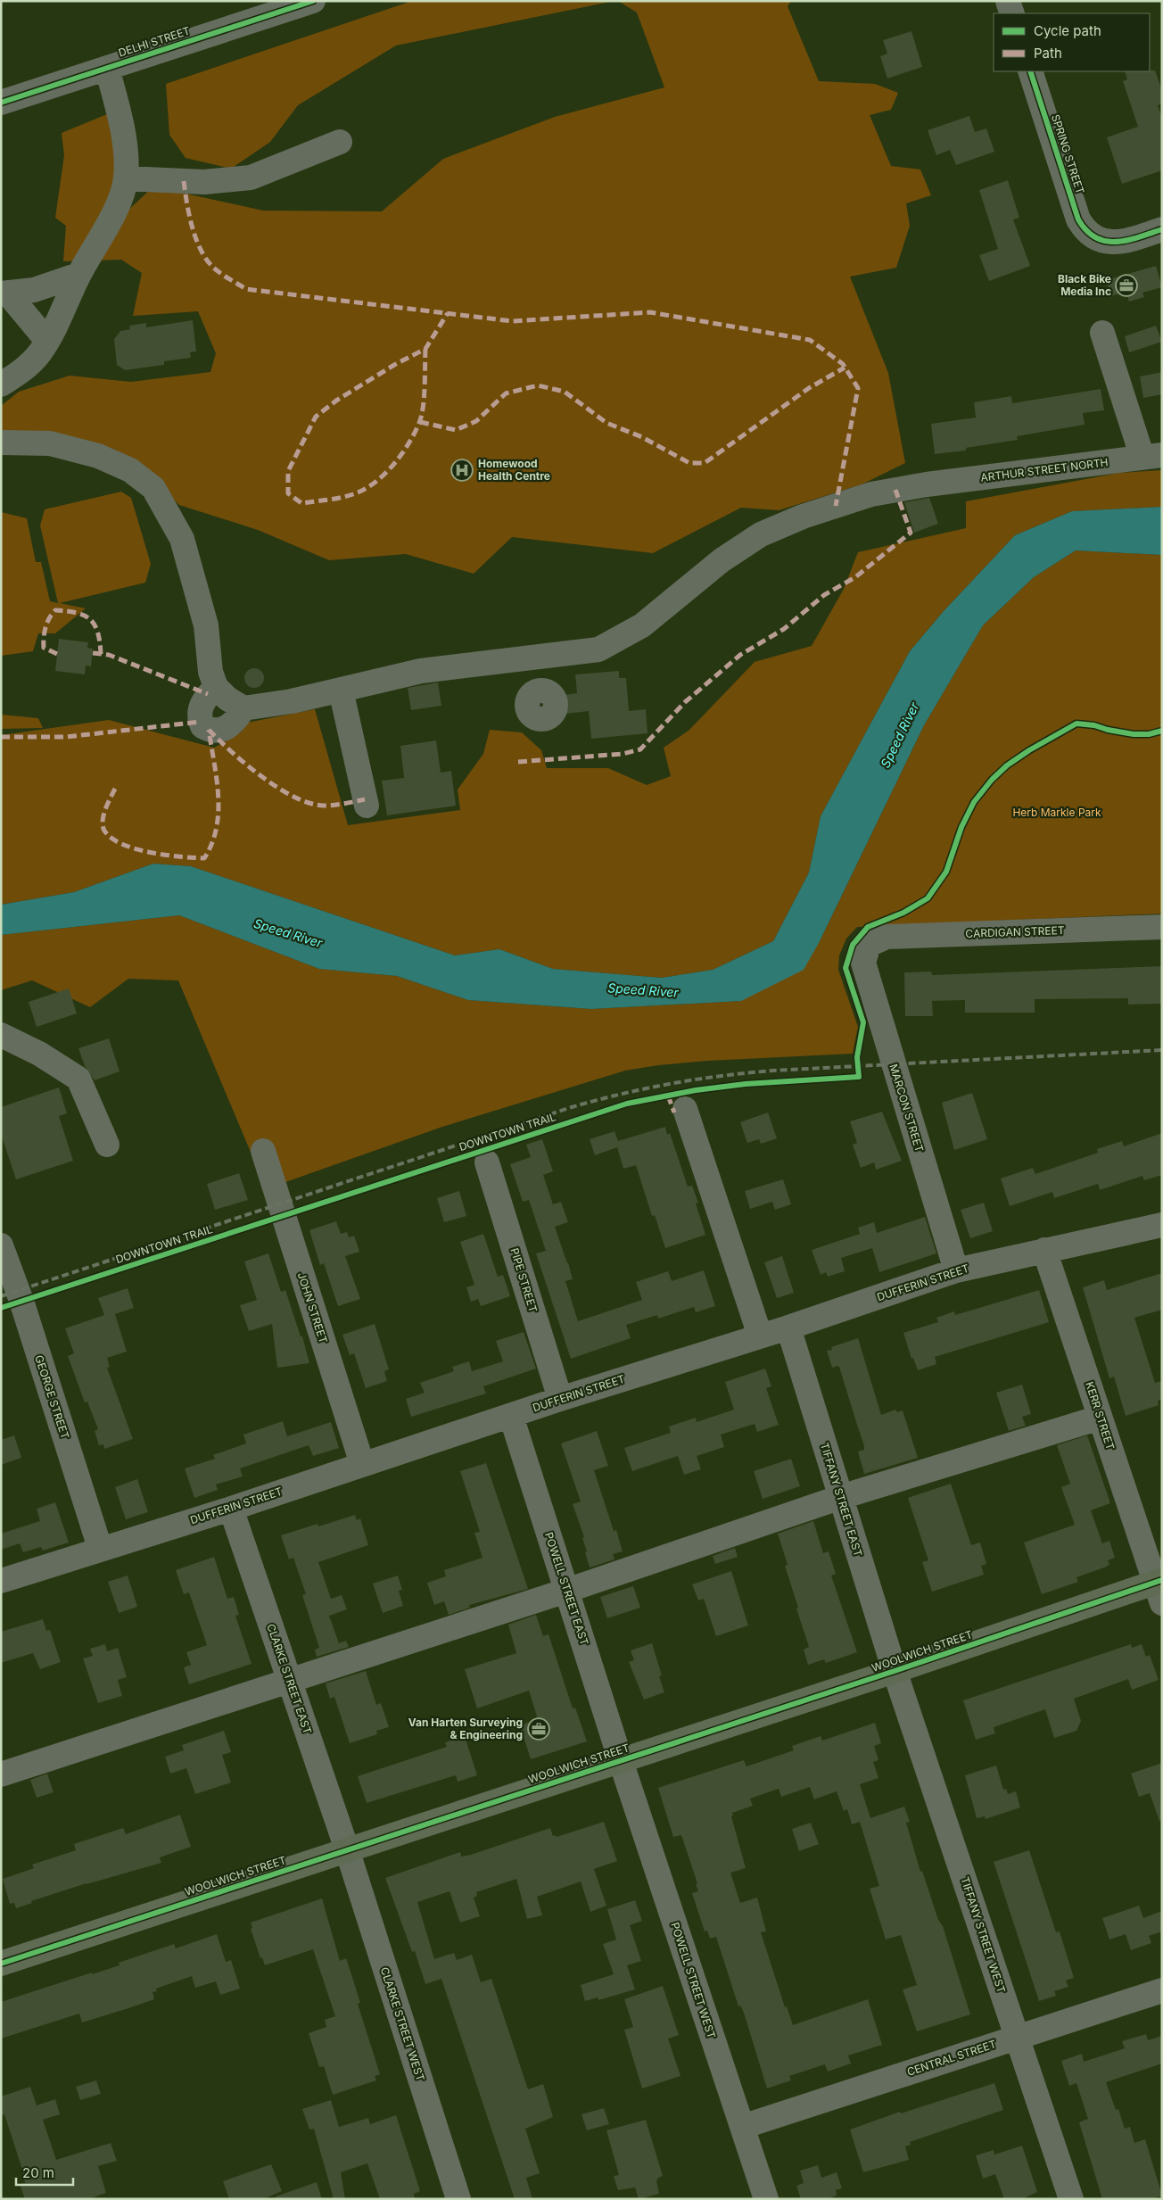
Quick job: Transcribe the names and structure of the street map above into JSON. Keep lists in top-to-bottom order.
{
  "streets": {
    "main road": ["WOOLWICH STREET"],
    "street": [
      "DELHI STREET",
      "SPRING STREET",
      "ARTHUR STREET NORTH",
      "CARDIGAN STREET",
      "MARCON STREET",
      "PIPE STREET",
      "DUFFERIN STREET",
      "JOHN STREET",
      "GEORGE STREET",
      "KERR STREET",
      "TIFFANY STREET EAST",
      "POWELL STREET EAST",
      "CLARKE STREET EAST",
      "TIFFANY STREET WEST",
      "POWELL STREET WEST",
      "CLARKE STREET WEST",
      "CENTRAL STREET"
    ],
    "cycle path": ["DOWNTOWN TRAIL"]
  },
  "crossings": [
    ["CARDIGAN STREET", "MARCON STREET"],
    ["MARCON STREET", "DUFFERIN STREET"],
    ["PIPE STREET", "DUFFERIN STREET"],
    ["DUFFERIN STREET", "JOHN STREET"],
    ["DUFFERIN STREET", "GEORGE STREET"],
    ["DUFFERIN STREET", "KERR STREET"],
    ["DUFFERIN STREET", "TIFFANY STREET EAST"],
    ["DUFFERIN STREET", "POWELL STREET EAST"],
    ["DUFFERIN STREET", "CLARKE STREET EAST"],
    ["KERR STREET", "WOOLWICH STREET"],
    ["TIFFANY STREET EAST", "WOOLWICH STREET"],
    ["TIFFANY STREET EAST", "TIFFANY STREET WEST"],
    ["POWELL STREET EAST", "WOOLWICH STREET"],
    ["POWELL STREET EAST", "POWELL STREET WEST"],
    ["WOOLWICH STREET", "CLARKE STREET EAST"],
    ["WOOLWICH STREET", "TIFFANY STREET WEST"],
    ["WOOLWICH STREET", "POWELL STREET WEST"],
    ["WOOLWICH STREET", "CLARKE STREET WEST"],
    ["CLARKE STREET EAST", "CLARKE STREET WEST"],
    ["TIFFANY STREET WEST", "CENTRAL STREET"],
    ["POWELL STREET WEST", "CENTRAL STREET"]
  ],
  "water": ["Speed River"],
  "parks": ["Herb Markle Park"],
  "places": {
    "office": ["Black Bike Media Inc", "Van Harten Surveying & Engineering"],
    "hospital": ["Homewood Health Centre"]
  },
  "legend": ["Cycle path", "Path"],
  "scale_bar": "20 m"
}
